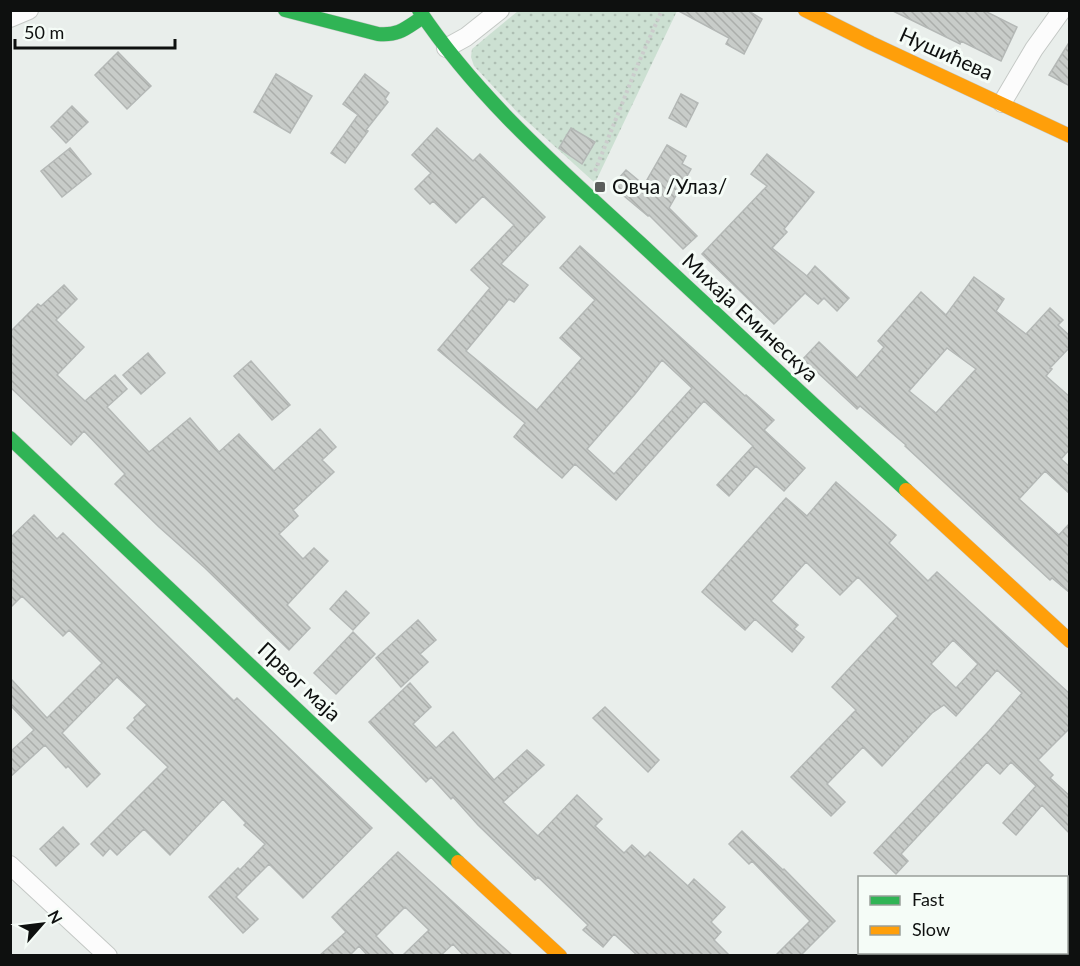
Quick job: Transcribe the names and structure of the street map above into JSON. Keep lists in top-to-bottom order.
{
  "streets": {
    "street": ["Нушићева", "Михаја Еминескуа", "Првог маја"]
  },
  "places": {
    "transit": ["Овча /Улаз/"]
  },
  "legend": ["Fast", "Slow"],
  "scale_bar": "50 m",
  "north": "top right"
}
